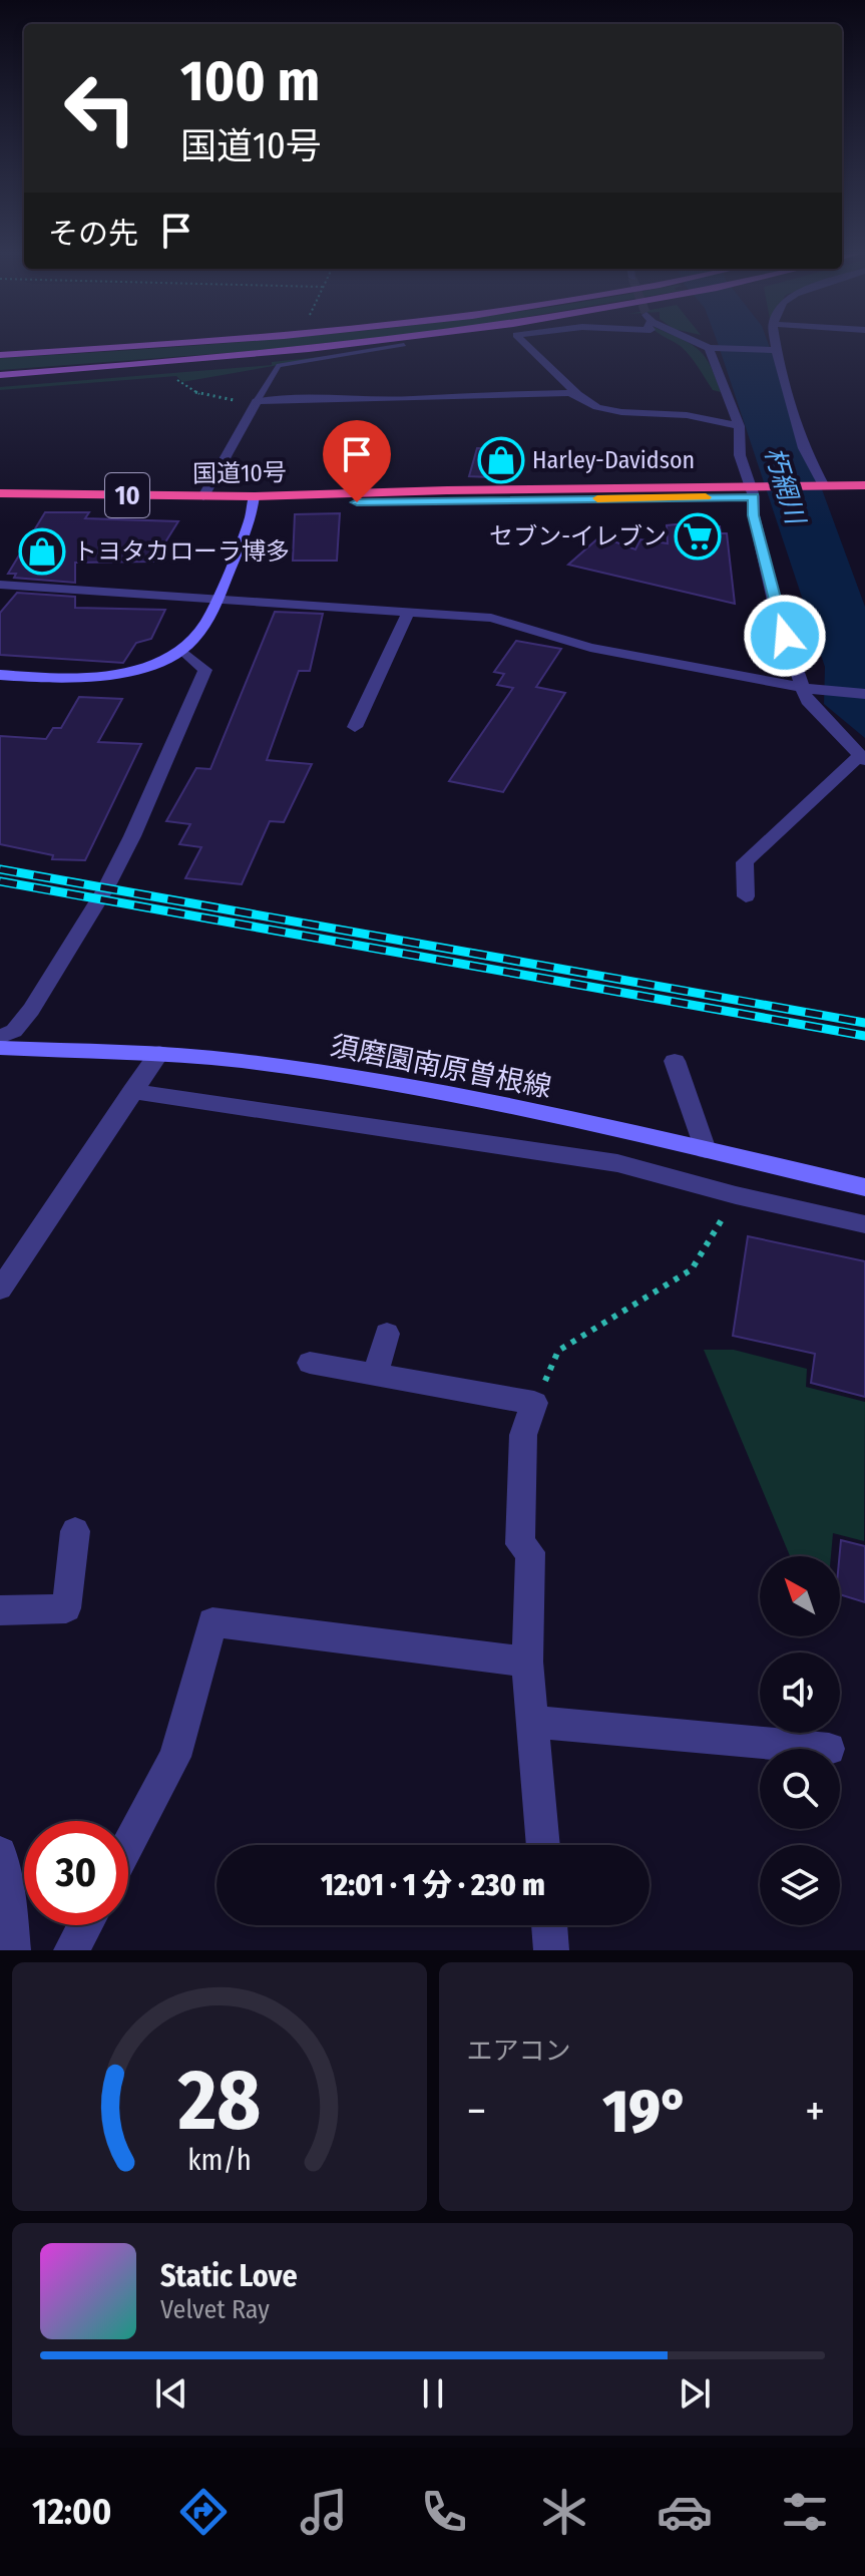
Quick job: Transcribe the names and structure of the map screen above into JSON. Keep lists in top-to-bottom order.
{
  "streets": {
    "highway": ["国道10号", "10"],
    "main road": ["須磨園南原曽根線"]
  },
  "water": ["朽網川"],
  "places": {
    "shop": ["Harley-Davidson", "トヨタカローラ博多"],
    "supermarket": ["セブン-イレブン"]
  },
  "north": "top left",
  "page": {
    "turn": ["100 m", "国道10号"],
    "then": "その先",
    "limit": "30",
    "trip": "12:01 · 1 分 · 230 m",
    "tile": "エアコン",
    "heat": ["−", "19°", "+"],
    "song": ["Static Love", "Velvet Ray"],
    "tabs": "12:00",
    "gauge": ["28", "km/h"]
  }
}
